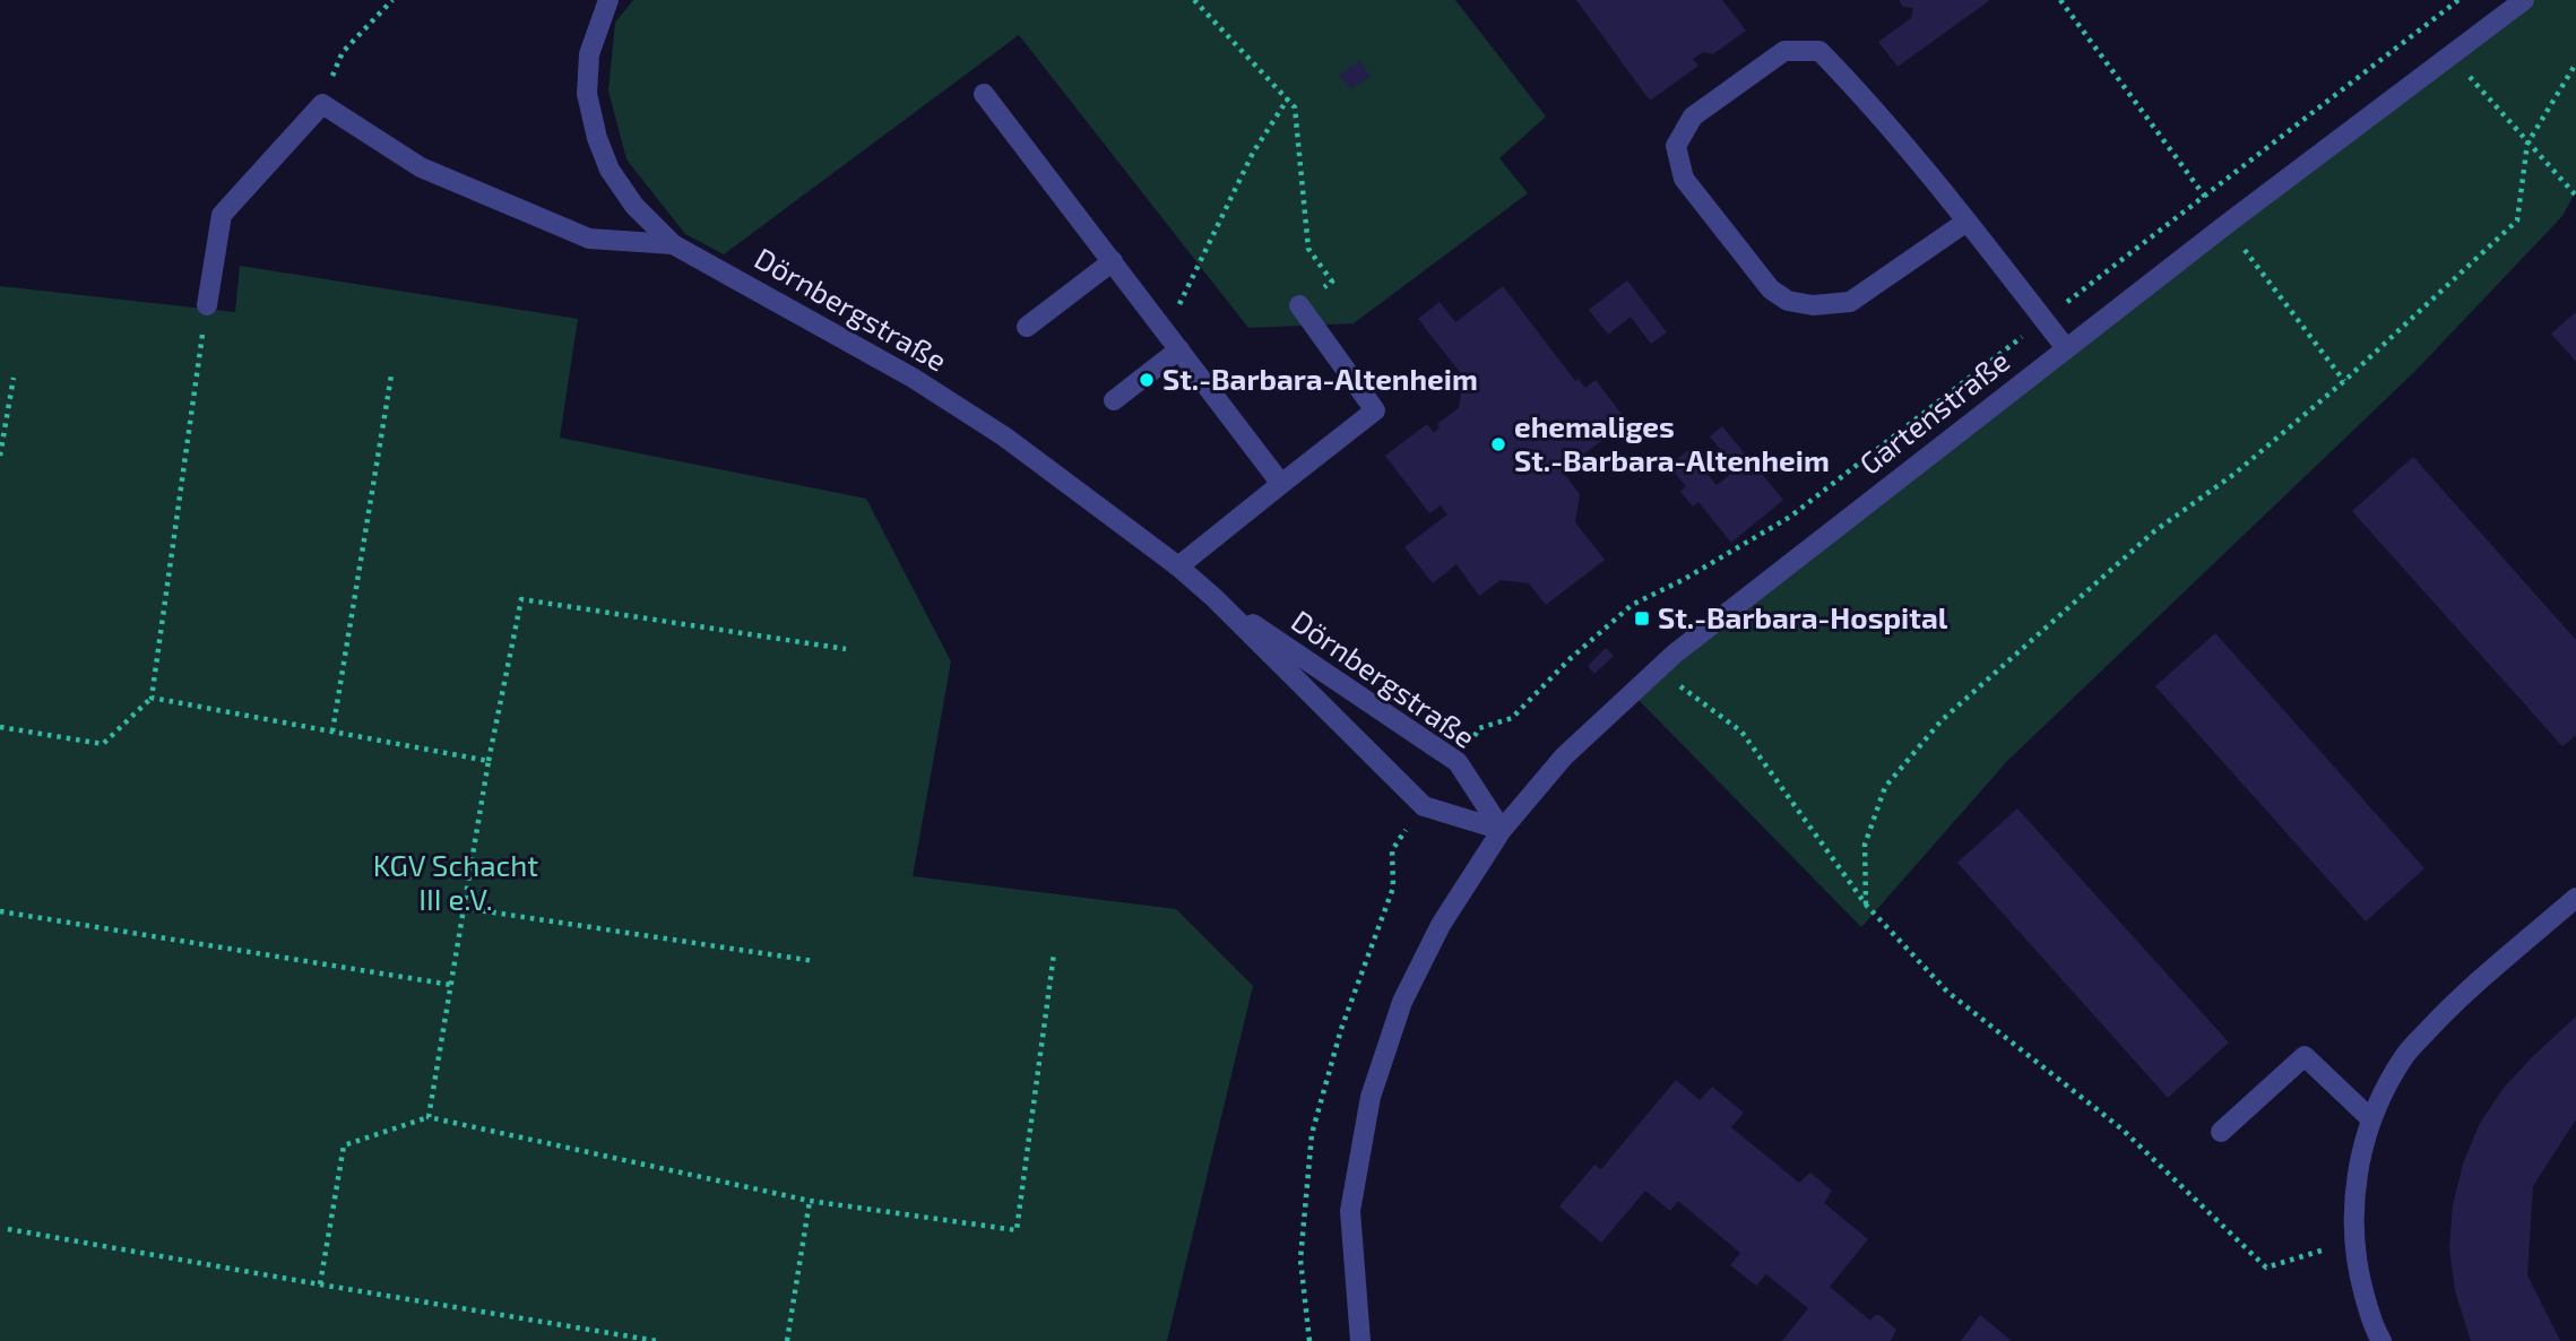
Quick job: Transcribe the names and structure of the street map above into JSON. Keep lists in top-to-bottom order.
{
  "streets": {
    "street": ["Dörnbergstraße", "Gartenstraße"]
  },
  "crossings": [
    ["Dörnbergstraße", "Gartenstraße"]
  ],
  "parks": ["KGV Schacht III e.V."],
  "places": {
    "other": ["St.-Barbara-Altenheim", "ehemaliges St.-Barbara-Altenheim"],
    "transit": ["St.-Barbara-Hospital"]
  }
}
